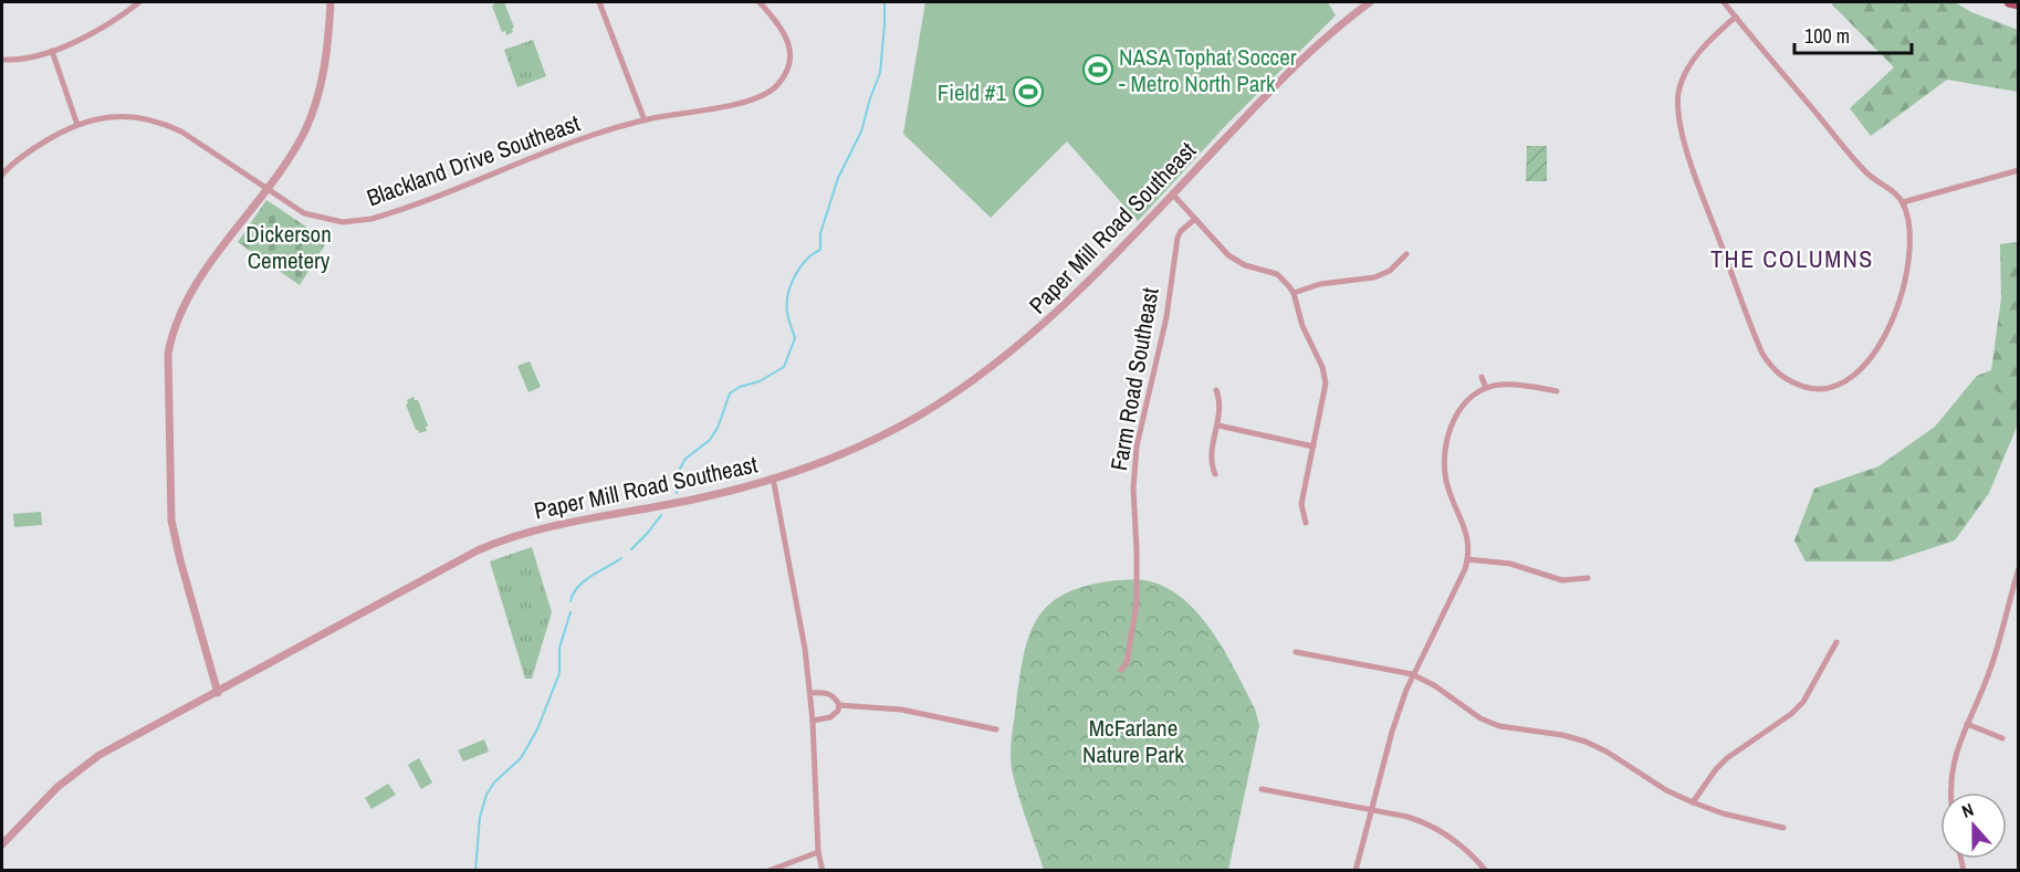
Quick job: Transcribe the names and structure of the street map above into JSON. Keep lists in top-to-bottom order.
{
  "streets": {
    "street": ["Blackland Drive Southeast", "Paper Mill Road Southeast", "Farm Road Southeast"]
  },
  "districts": ["THE COLUMNS"],
  "parks": ["Dickerson Cemetery", "McFarlane Nature Park"],
  "places": {
    "sports": ["NASA Tophat Soccer - Metro North Park", "Field #1"]
  },
  "scale_bar": "100 m",
  "north": "top"
}
